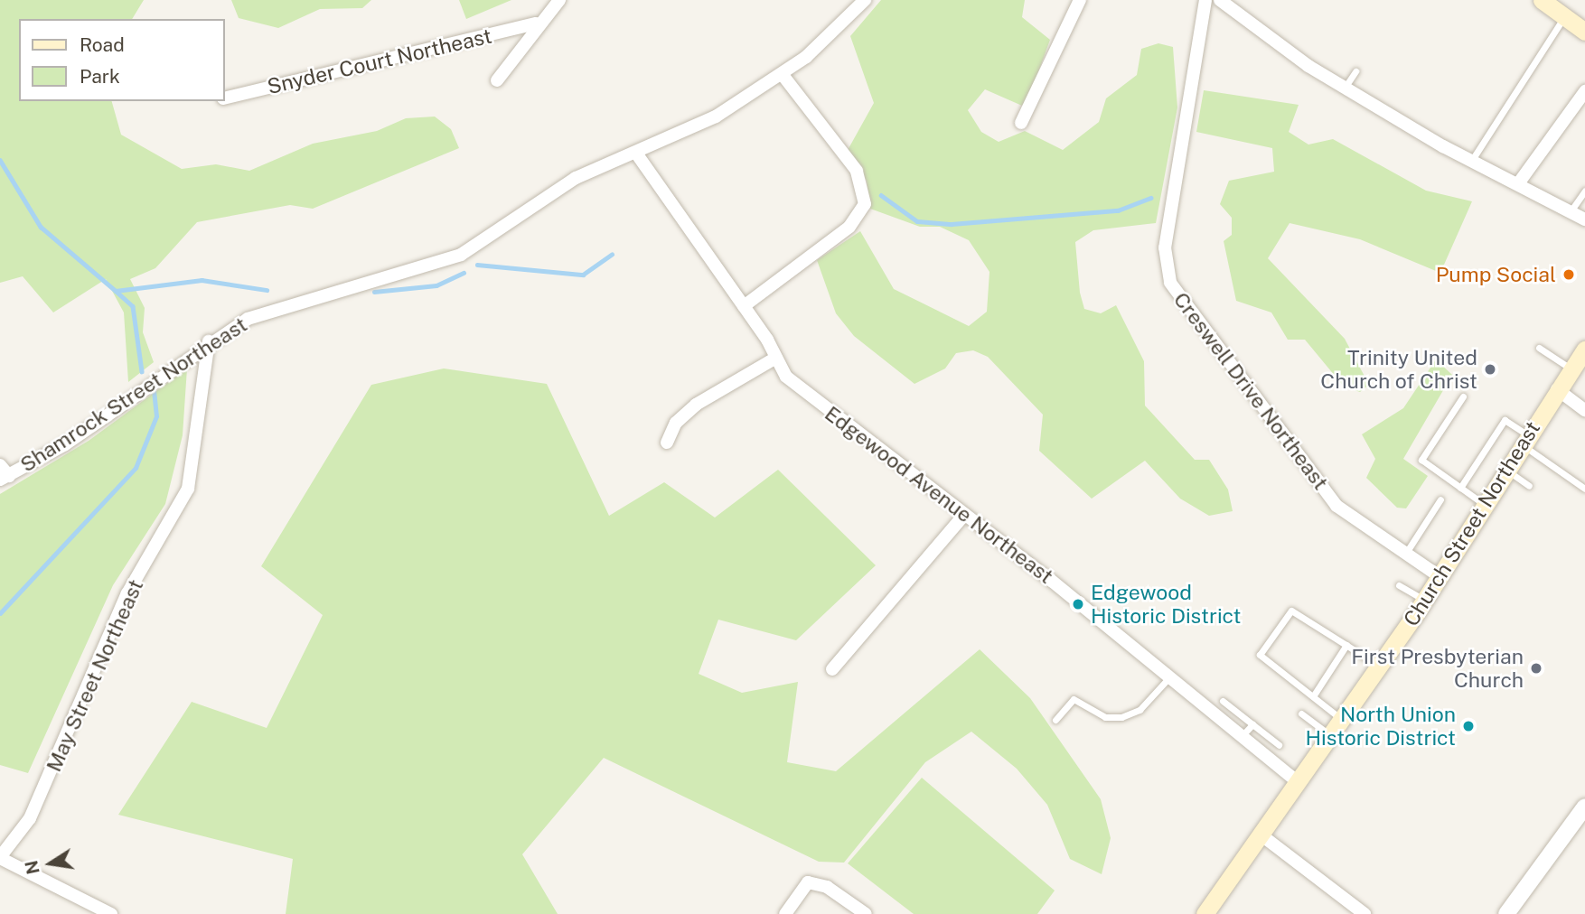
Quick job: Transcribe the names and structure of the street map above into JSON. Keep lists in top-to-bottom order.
{
  "streets": {
    "main road": ["Church Street Northeast"],
    "street": [
      "Snyder Court Northeast",
      "Creswell Drive Northeast",
      "Shamrock Street Northeast",
      "Edgewood Avenue Northeast",
      "May Street Northeast"
    ]
  },
  "crossings": [
    ["Creswell Drive Northeast", "Church Street Northeast"],
    ["Shamrock Street Northeast", "Edgewood Avenue Northeast"],
    ["Shamrock Street Northeast", "May Street Northeast"],
    ["Edgewood Avenue Northeast", "Church Street Northeast"]
  ],
  "places": [
    "Pump Social",
    "Trinity United Church of Christ",
    "Edgewood Historic District",
    "First Presbyterian Church",
    "North Union Historic District"
  ],
  "legend": ["Road", "Park"],
  "north": "left"
}
